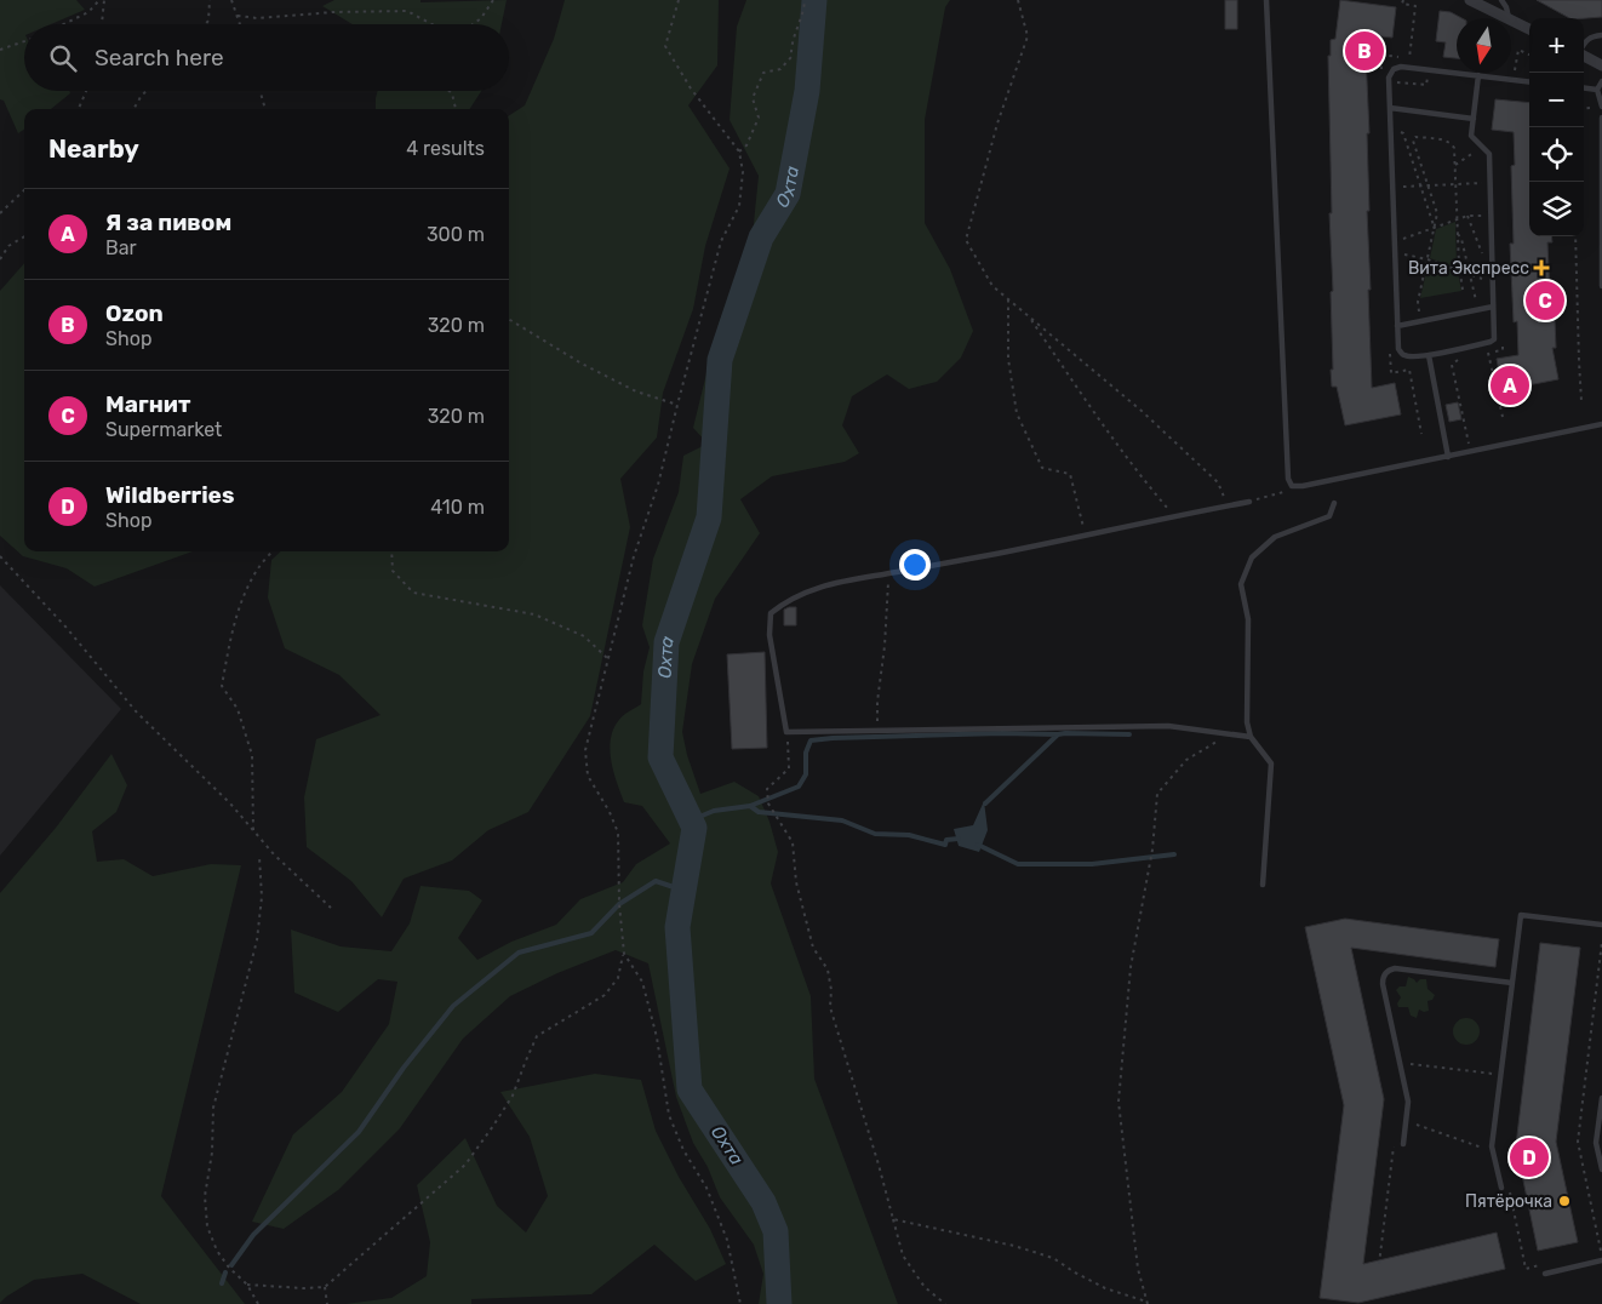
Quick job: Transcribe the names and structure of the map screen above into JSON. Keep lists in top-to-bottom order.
{
  "water": ["Охта"],
  "places": {
    "health": ["Вита Экспресс"],
    "other": ["Пятёрочка"]
  },
  "north": "bottom",
  "page": {
    "map_buttons": ["+", "−"],
    "search": "Search here",
    "pins": [
      "B",
      "C",
      "A",
      "D"
    ],
    "heading": ["Nearby", "4 results"],
    "list": [
      {
        "mark": "A",
        "name": "Я за пивом",
        "note": "Bar",
        "value": "300 m"
      },
      {
        "mark": "B",
        "name": "Ozon",
        "note": "Shop",
        "value": "320 m"
      },
      {
        "mark": "C",
        "name": "Магнит",
        "note": "Supermarket",
        "value": "320 m"
      },
      {
        "mark": "D",
        "name": "Wildberries",
        "note": "Shop",
        "value": "410 m"
      }
    ]
  }
}
